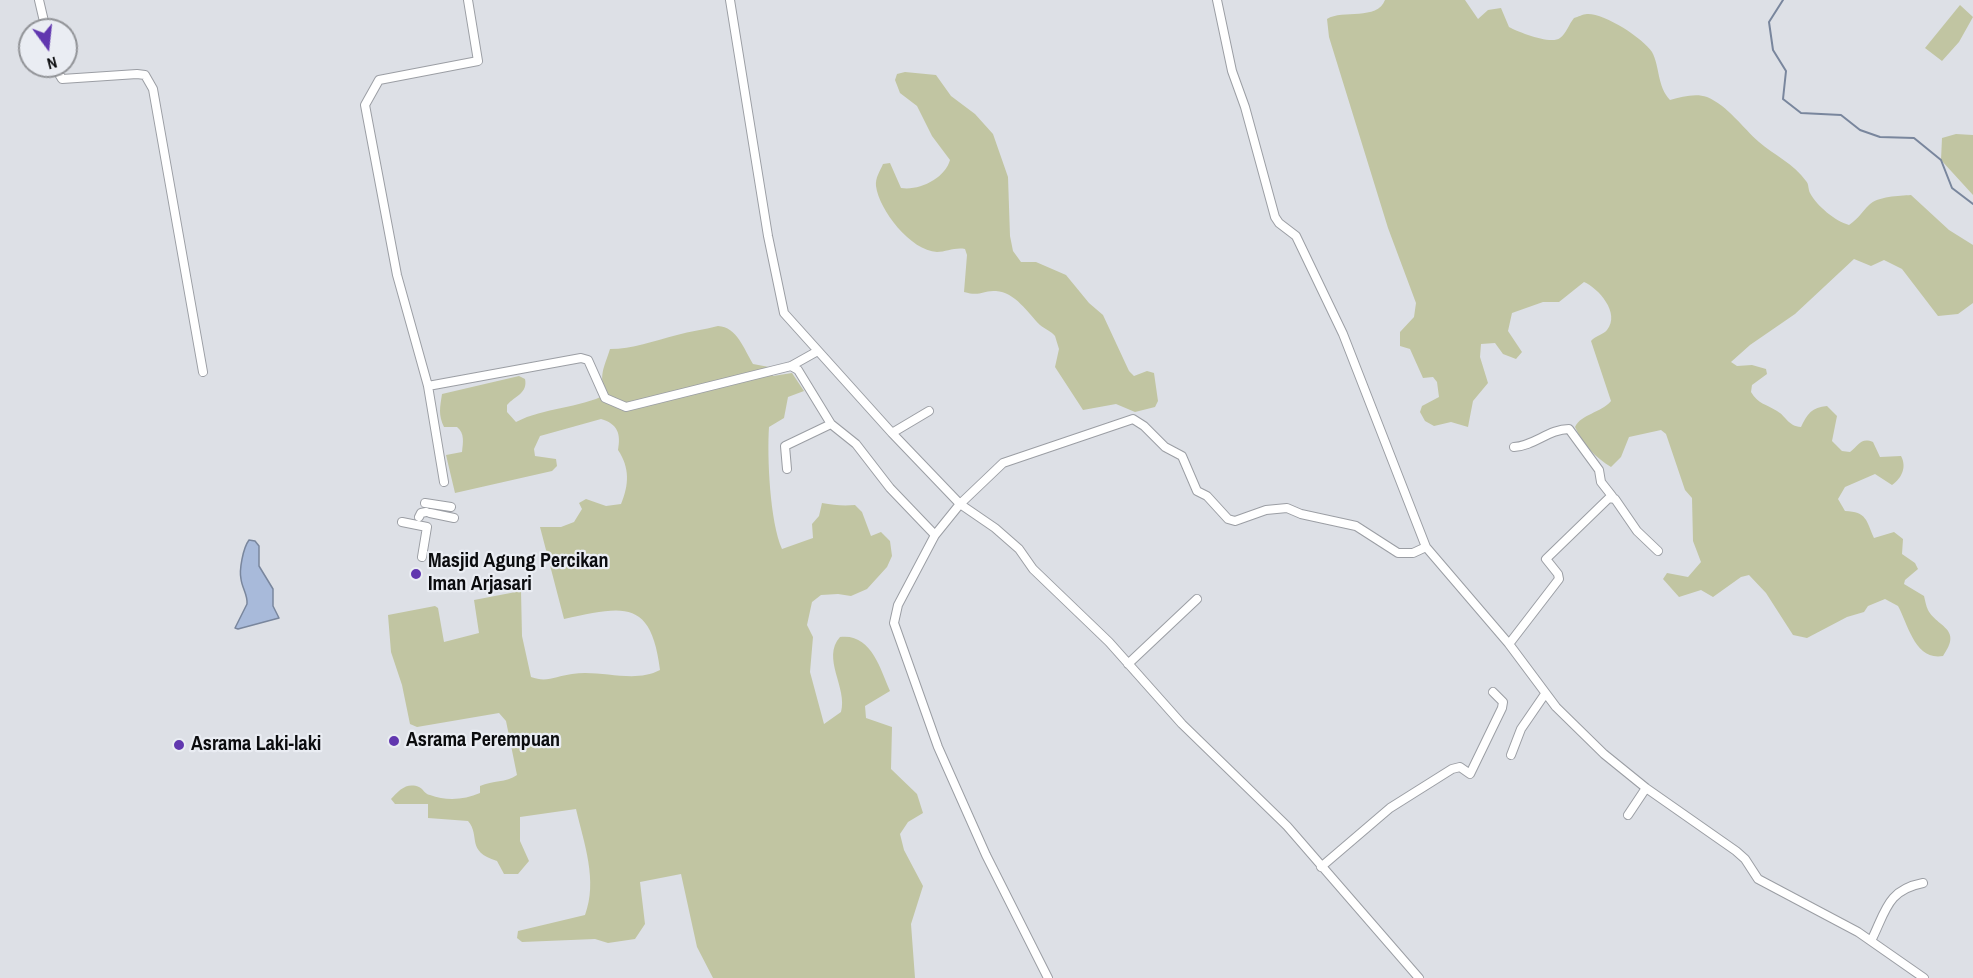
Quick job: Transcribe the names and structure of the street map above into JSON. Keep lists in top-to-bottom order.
{
  "places": ["Masjid Agung Percikan Iman Arjasari", "Asrama Perempuan", "Asrama Laki-laki"],
  "north": "bottom"
}
